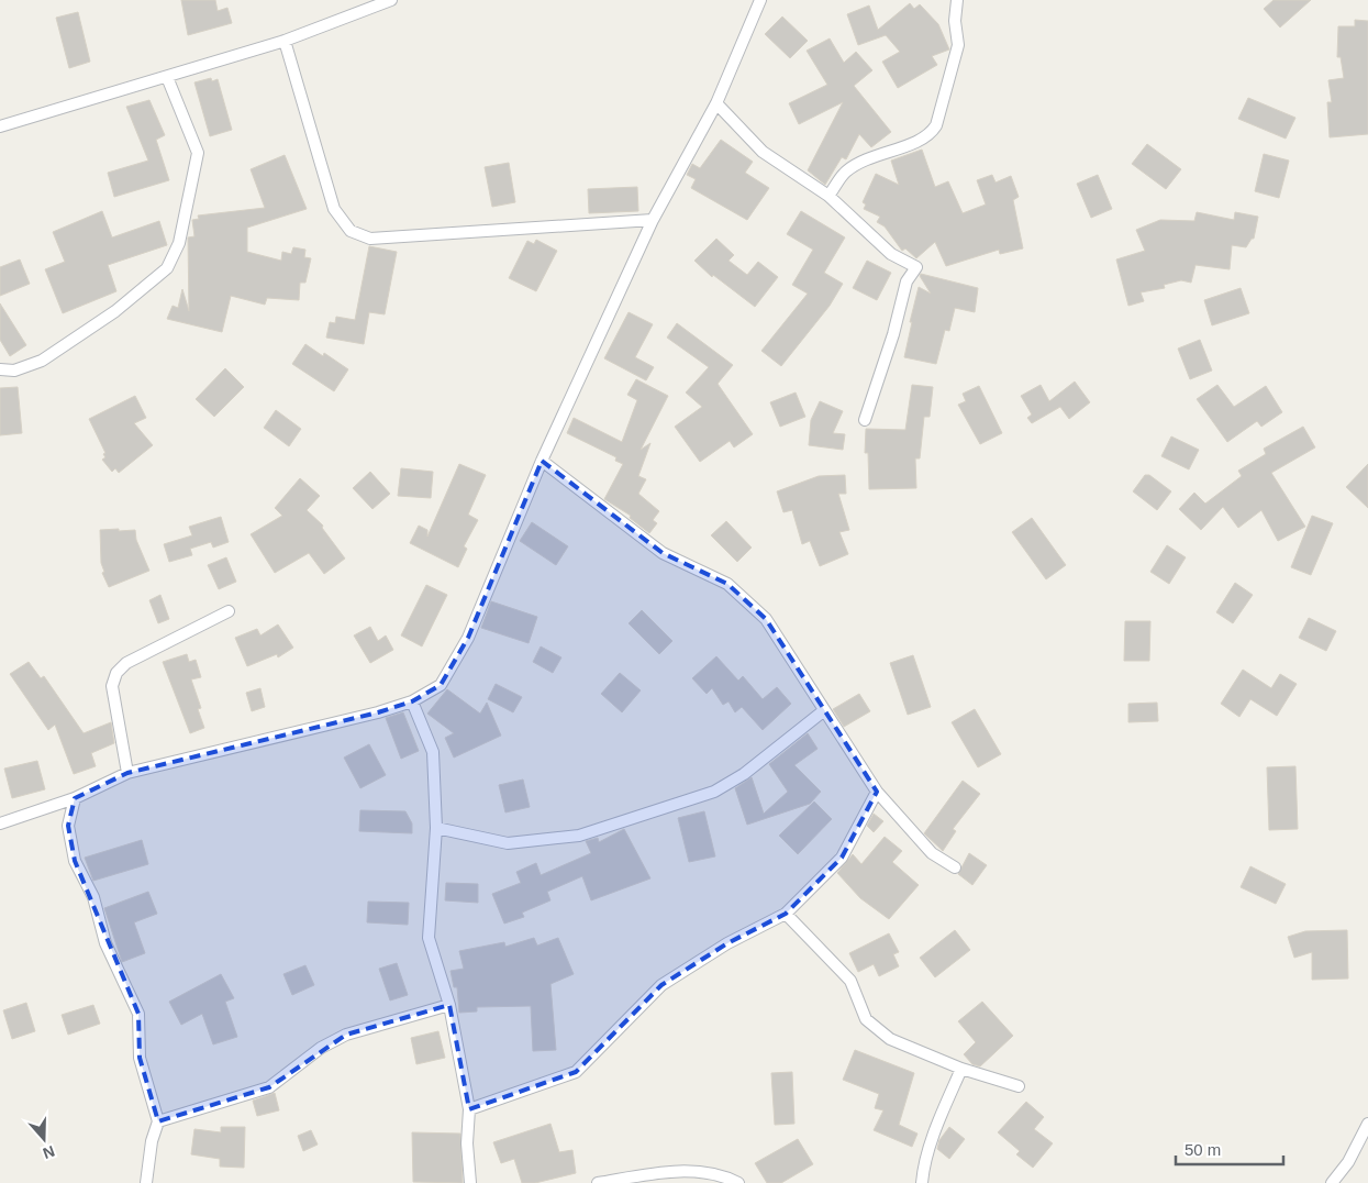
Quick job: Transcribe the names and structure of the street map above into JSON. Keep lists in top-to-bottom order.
{
  "scale_bar": "50 m",
  "north": "bottom"
}
